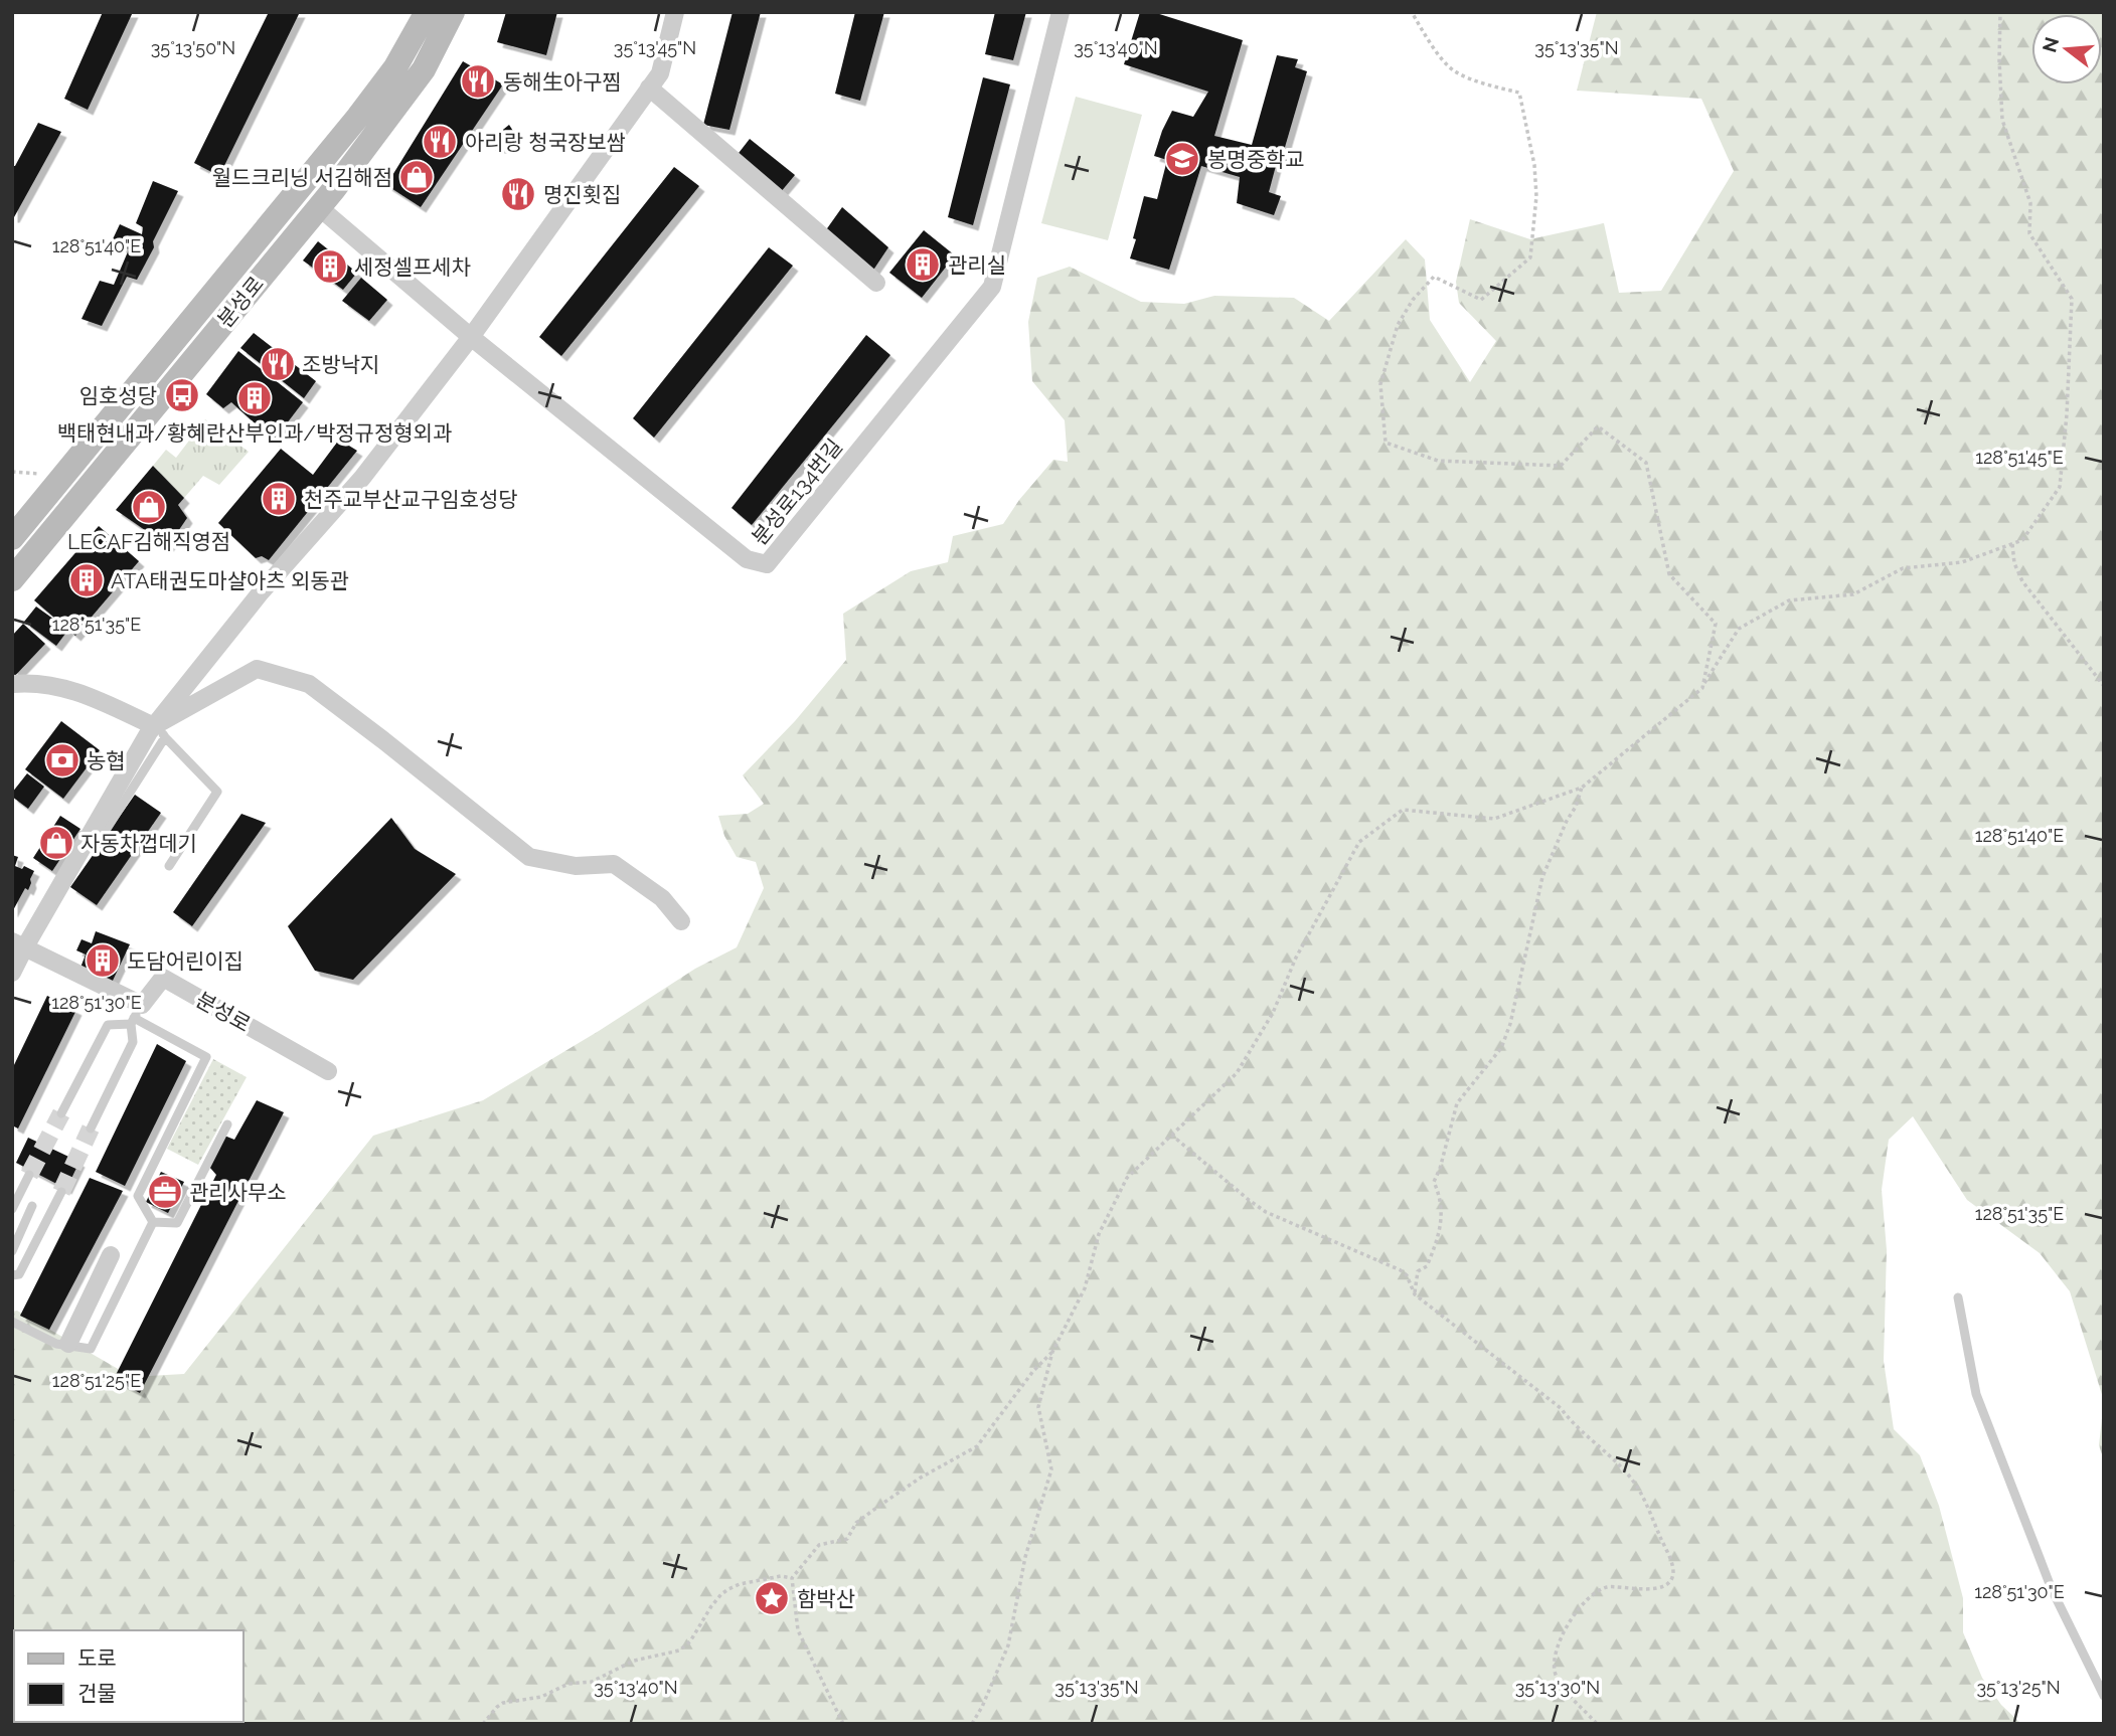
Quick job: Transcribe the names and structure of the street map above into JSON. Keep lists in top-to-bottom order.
{
  "streets": {
    "main road": ["분성로"],
    "street": ["분성로134번길"]
  },
  "crossings": [
    ["분성로", "분성로134번길"]
  ],
  "places": {
    "restaurant": [
      "동해生아구찜",
      "아리랑 청국장보쌈",
      "명진횟집",
      "조방낙지"
    ],
    "school or university": ["봉명중학교"],
    "shop": ["월드크리닝 서김해점", "LECAF김해직영점", "자동차껍데기"],
    "building": [
      "관리실",
      "세정셀프세차",
      "백태현내과/황혜란산부인과/박정규정형외과",
      "천주교부산교구임호성당",
      "ATA태권도마샬아츠 외동관",
      "도담어린이집"
    ],
    "bus stop": ["임호성당"],
    "bank": ["농협"],
    "office": ["관리사무소"],
    "place": ["함박산"]
  },
  "legend": ["도로", "건물"],
  "north": "left",
  "coordinates": [
    "35°13'50\"N",
    "35°13'45\"N",
    "35°13'40\"N",
    "35°13'35\"N",
    "128°51'40\"E",
    "128°51'45\"E",
    "128°51'35\"E",
    "128°51'30\"E",
    "128°51'25\"E",
    "35°13'30\"N",
    "35°13'25\"N"
  ]
}
